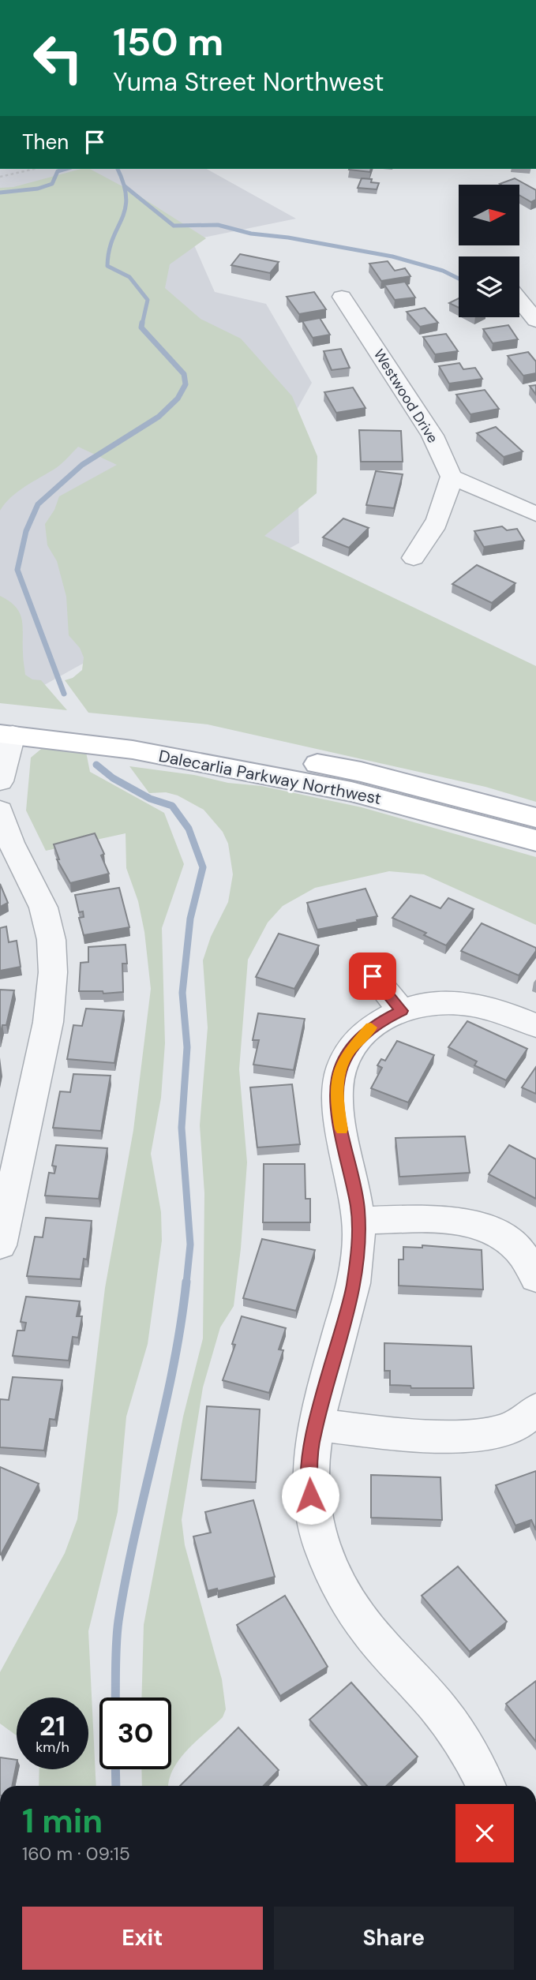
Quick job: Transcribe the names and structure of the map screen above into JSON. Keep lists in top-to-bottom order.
{
  "streets": {
    "main road": ["Dalecarlia Parkway Northwest"],
    "street": ["Westwood Drive"]
  },
  "north": "right",
  "page": {
    "turn": ["150 m", "Yuma Street Northwest"],
    "then": "Then",
    "speed": "21 km/h",
    "limit": "30",
    "heading": ["1 min", "160 m · 09:15"],
    "buttons": ["Exit", "Share"]
  }
}
